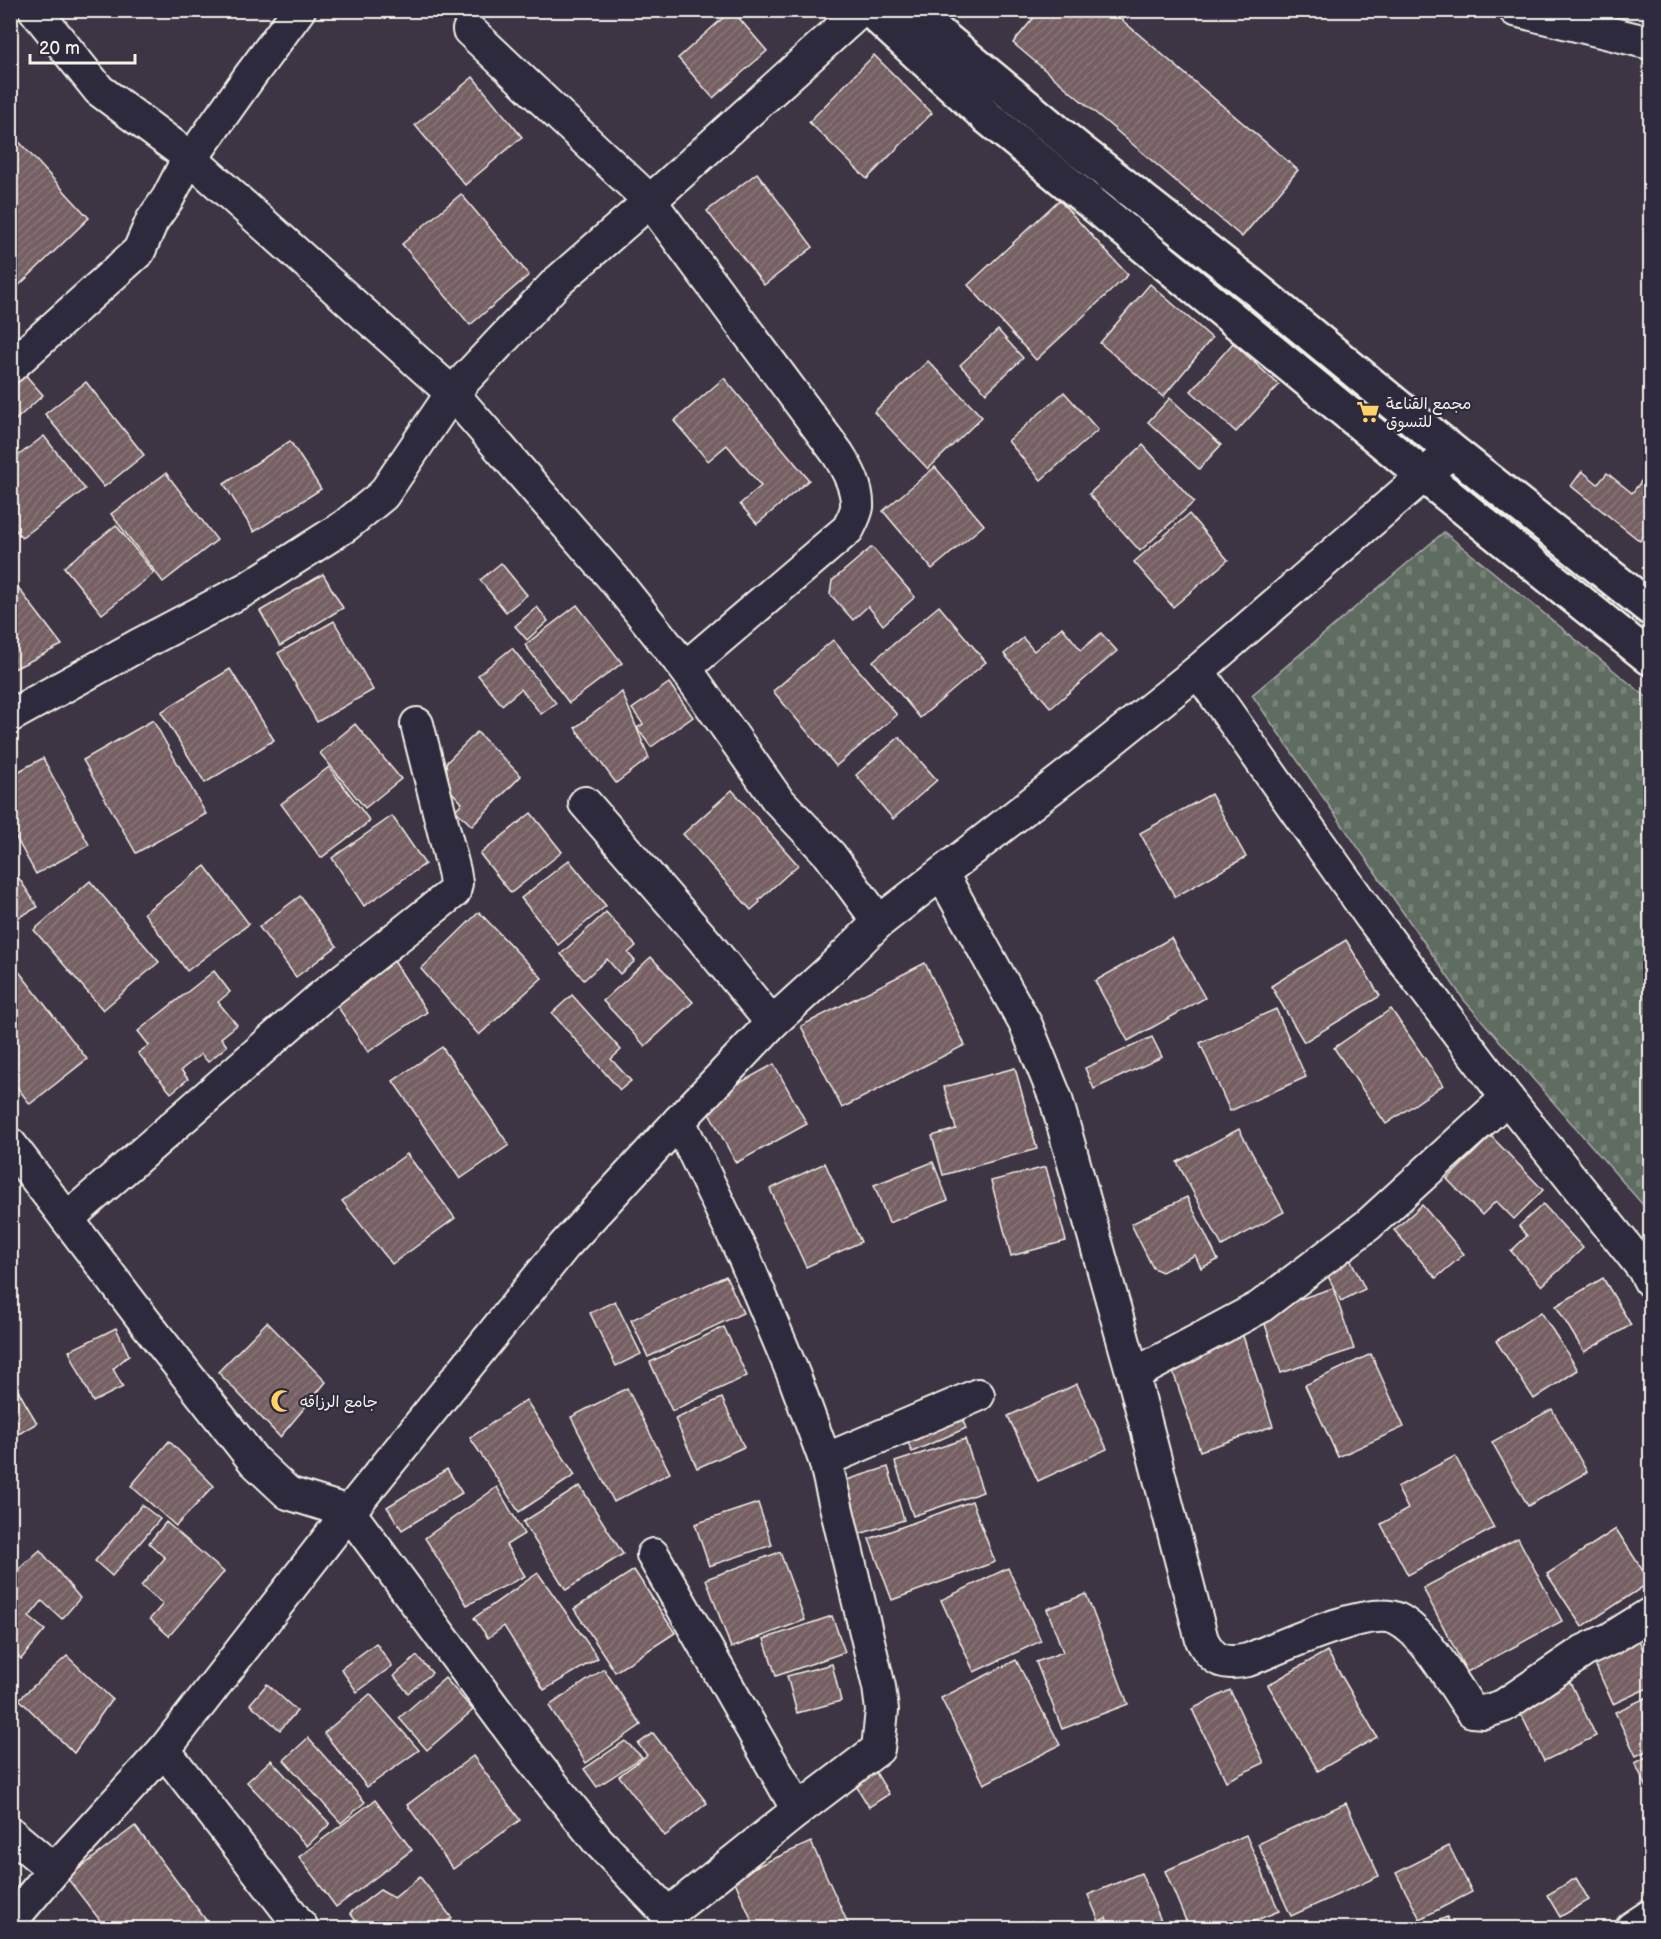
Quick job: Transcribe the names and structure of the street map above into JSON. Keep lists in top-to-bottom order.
{
  "places": {
    "supermarket": ["مجمع القناعة للتسوق"],
    "mosque": ["جامع الرزاقه"]
  },
  "scale_bar": "20 m"
}
